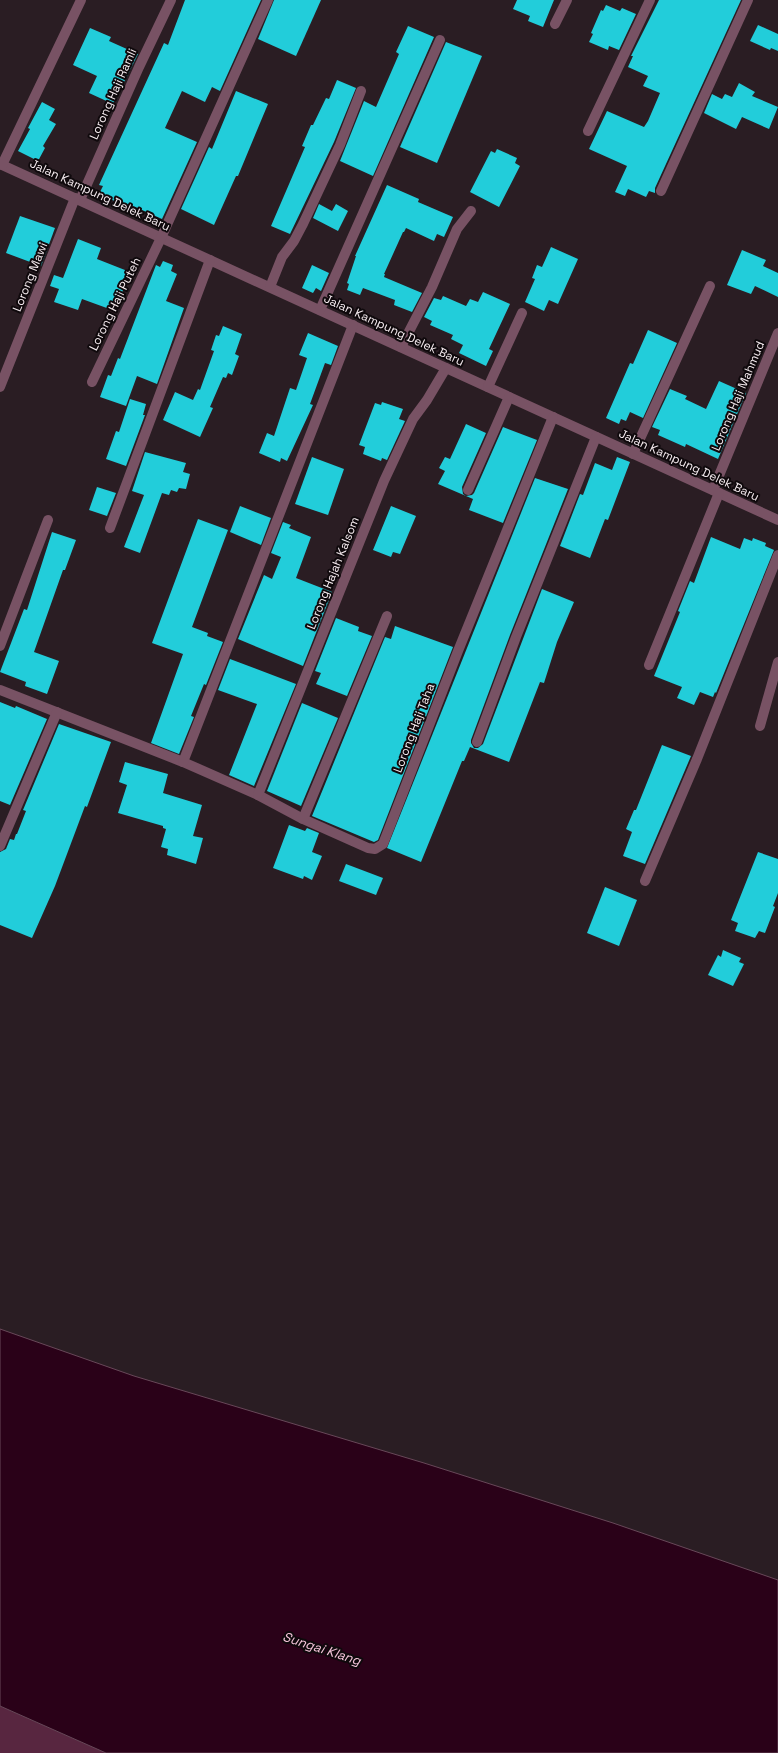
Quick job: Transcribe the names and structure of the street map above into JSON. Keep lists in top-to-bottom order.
{
  "streets": {
    "street": [
      "Lorong Haji Ramli",
      "Jalan Kampung Delek Baru",
      "Lorong Mawi",
      "Lorong Haji Puteh",
      "Lorong Haji Mahmud",
      "Lorong Hajah Kalsom",
      "Lorong Haji Taha"
    ]
  },
  "crossings": [
    ["Lorong Haji Ramli", "Jalan Kampung Delek Baru"],
    ["Lorong Haji Ramli", "Lorong Mawi"],
    ["Jalan Kampung Delek Baru", "Lorong Mawi"],
    ["Jalan Kampung Delek Baru", "Lorong Haji Puteh"],
    ["Jalan Kampung Delek Baru", "Lorong Haji Mahmud"],
    ["Jalan Kampung Delek Baru", "Lorong Hajah Kalsom"],
    ["Jalan Kampung Delek Baru", "Lorong Haji Taha"],
    ["Lorong Hajah Kalsom", "Lorong Haji Taha"]
  ],
  "water": ["Sungai Klang"]
}
